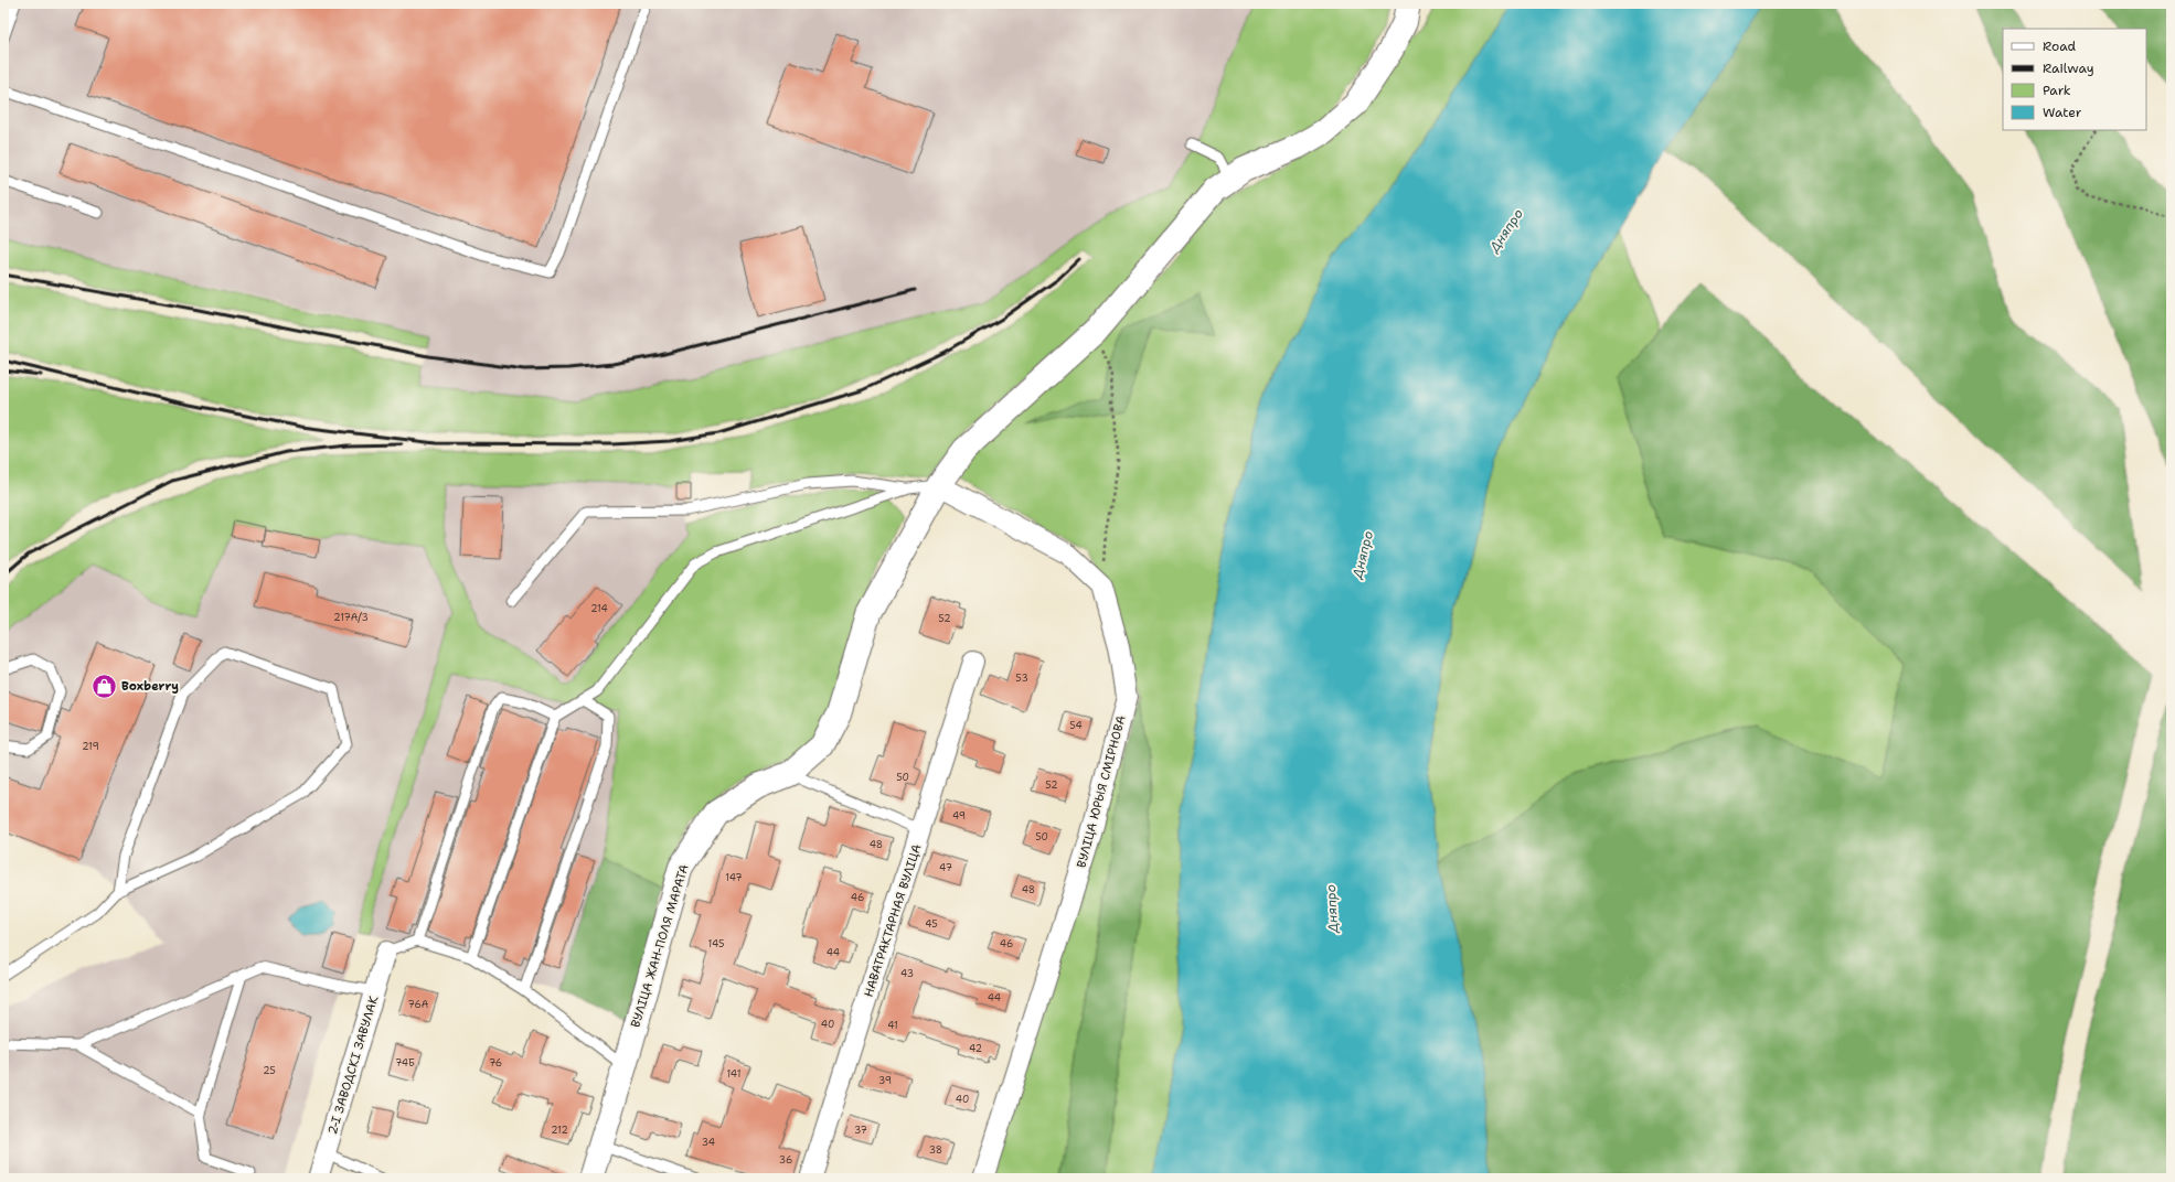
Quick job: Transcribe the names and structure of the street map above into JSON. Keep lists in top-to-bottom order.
{
  "streets": {
    "street": [
      "ВУЛІЦА ЮРЫЯ СМІРНОВА",
      "НАВАТРАКТАРНАЯ ВУЛІЦА",
      "ВУЛІЦА ЖАН-ПОЛЯ МАРАТА",
      "2-І ЗАВОДСКІ ЗАВУЛАК"
    ]
  },
  "water": ["Дняпро"],
  "places": {
    "shop": ["Boxberry"]
  },
  "house_numbers": [
    "214",
    "217А/3",
    "52",
    "53",
    "54",
    "219",
    "50",
    "52",
    "49",
    "50",
    "48",
    "47",
    "147",
    "48",
    "46",
    "45",
    "145",
    "46",
    "44",
    "43",
    "44",
    "76А",
    "40",
    "41",
    "42",
    "74Б",
    "76",
    "25",
    "141",
    "39",
    "40",
    "212",
    "37",
    "34",
    "38",
    "36"
  ],
  "legend": [
    "Road",
    "Railway",
    "Park",
    "Water"
  ]
}
